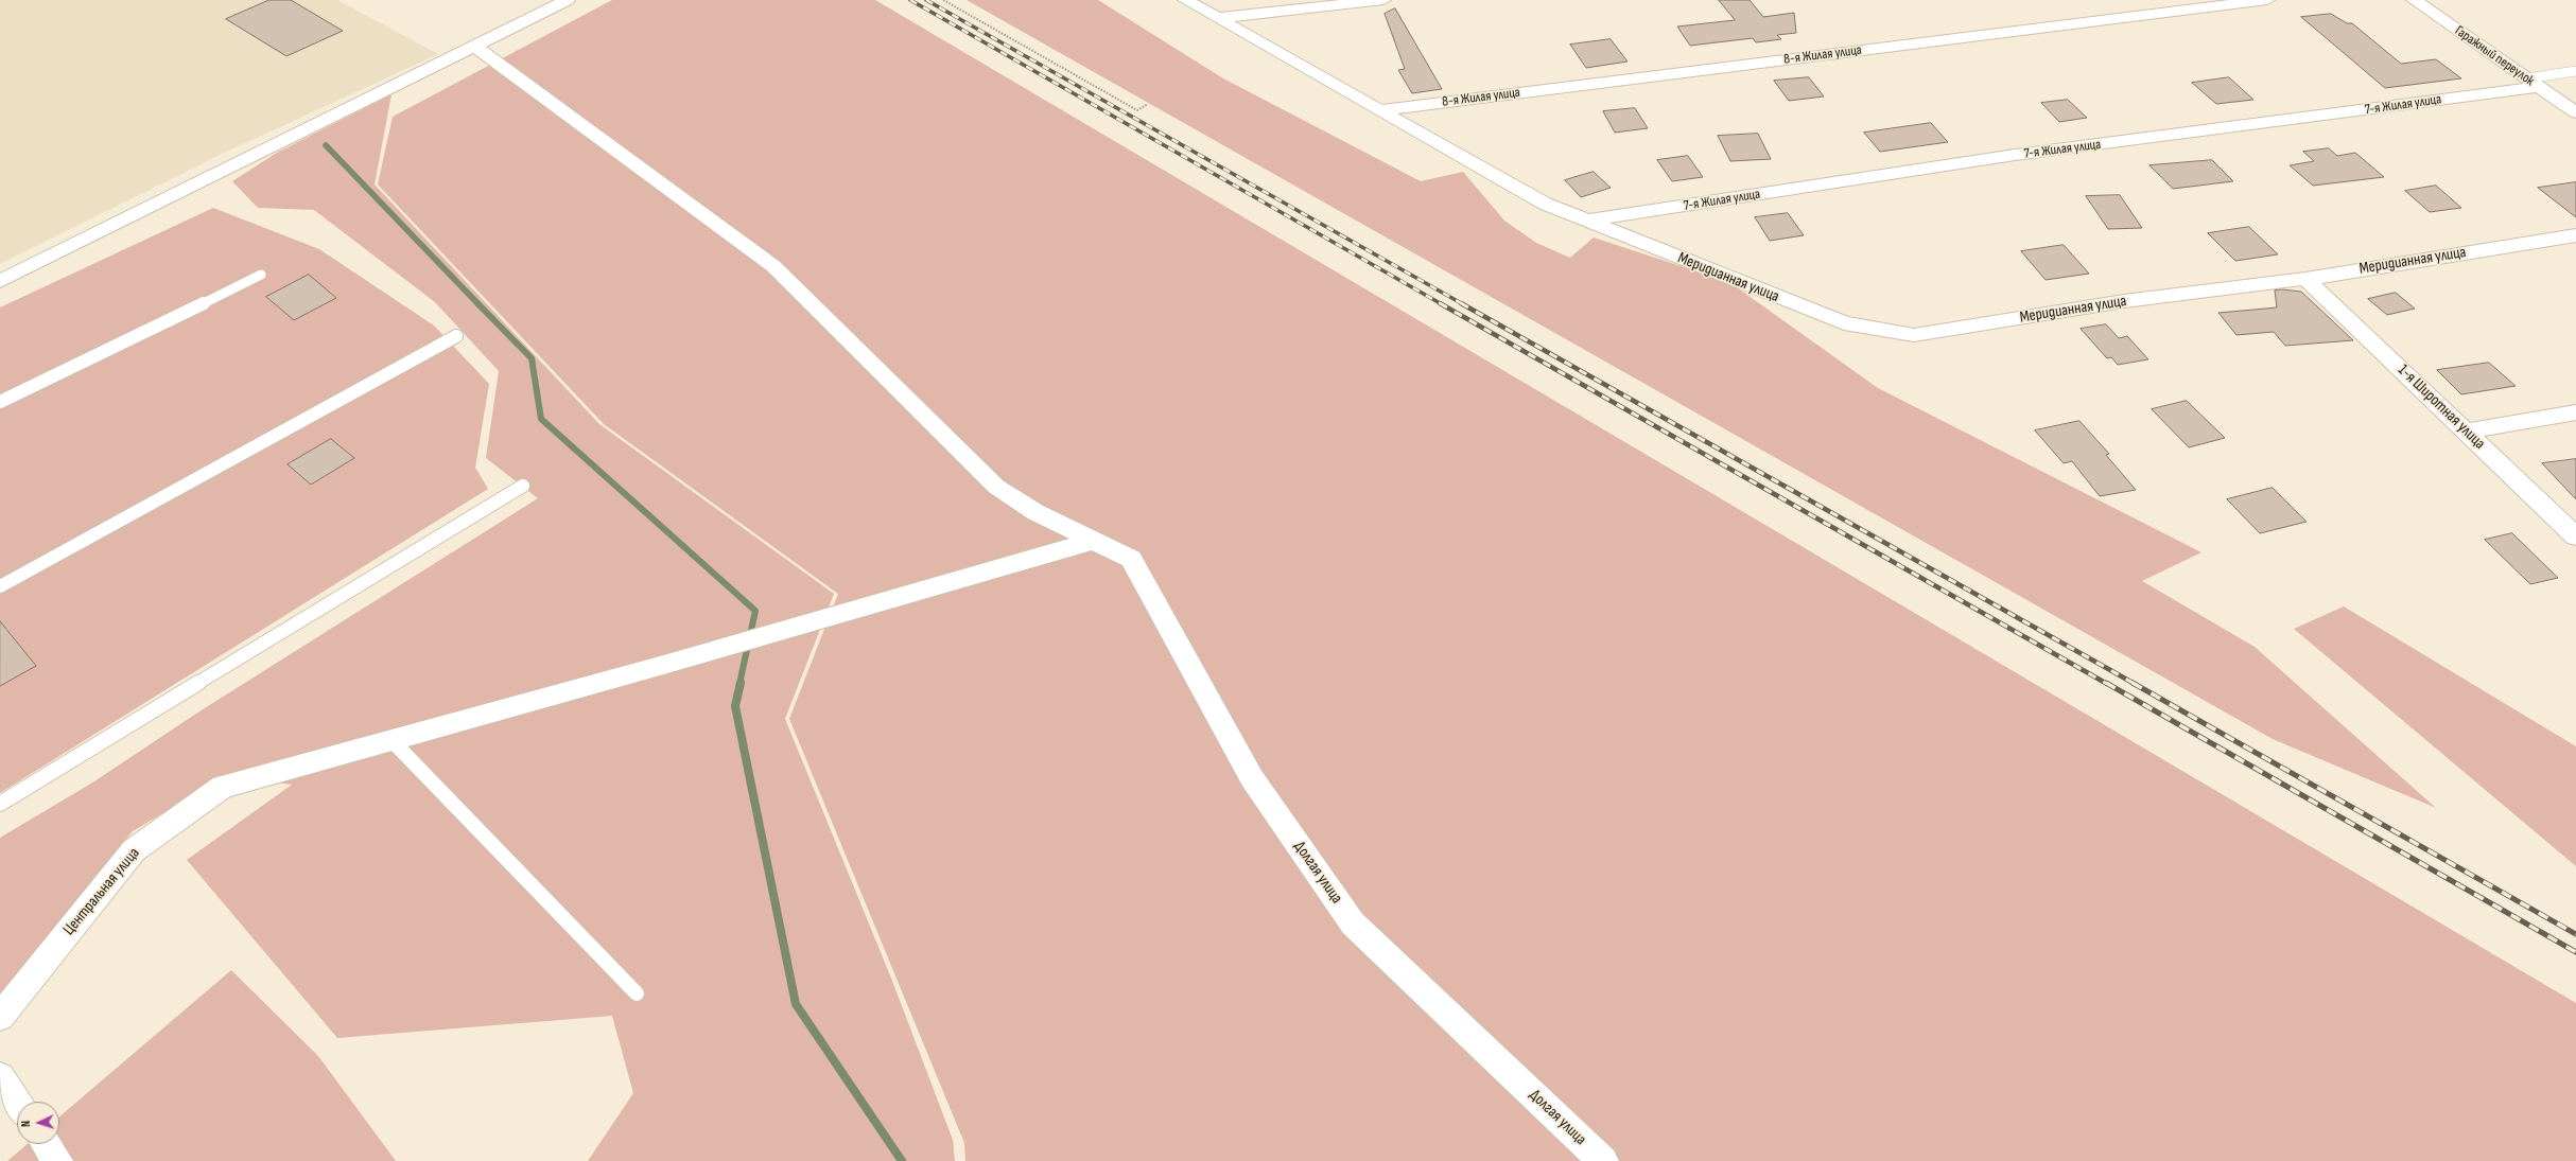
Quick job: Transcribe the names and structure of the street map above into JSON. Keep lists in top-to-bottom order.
{
  "streets": {
    "street": [
      "8-я Жилая улица",
      "Гаражный переулок",
      "7-я Жилая улица",
      "Меридианная улица",
      "1-я Широтная улица",
      "Долгая улица",
      "Центральная улица"
    ]
  },
  "crossings": [
    ["8-я Жилая улица", "Меридианная улица"],
    ["Гаражный переулок", "7-я Жилая улица"],
    ["7-я Жилая улица", "Меридианная улица"],
    ["Меридианная улица", "1-я Широтная улица"]
  ],
  "north": "left"
}
